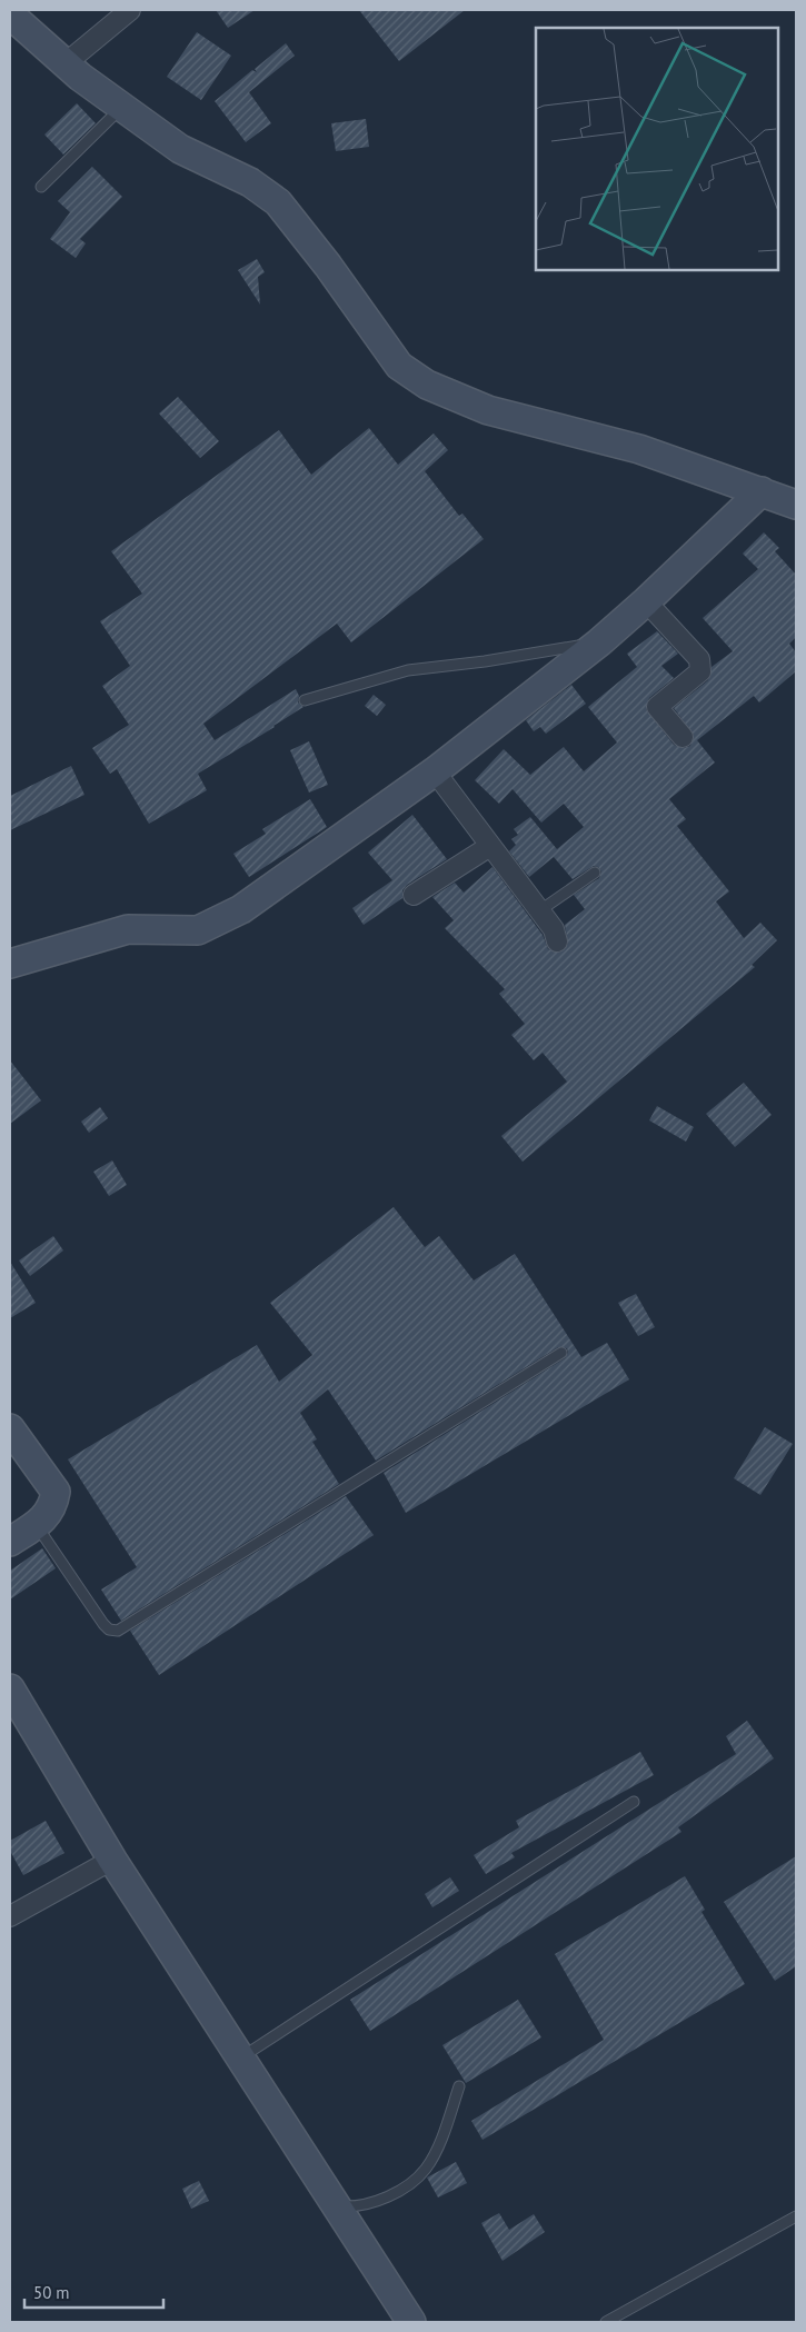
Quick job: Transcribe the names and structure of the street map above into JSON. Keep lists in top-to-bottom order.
{
  "scale_bar": "50 m"
}
